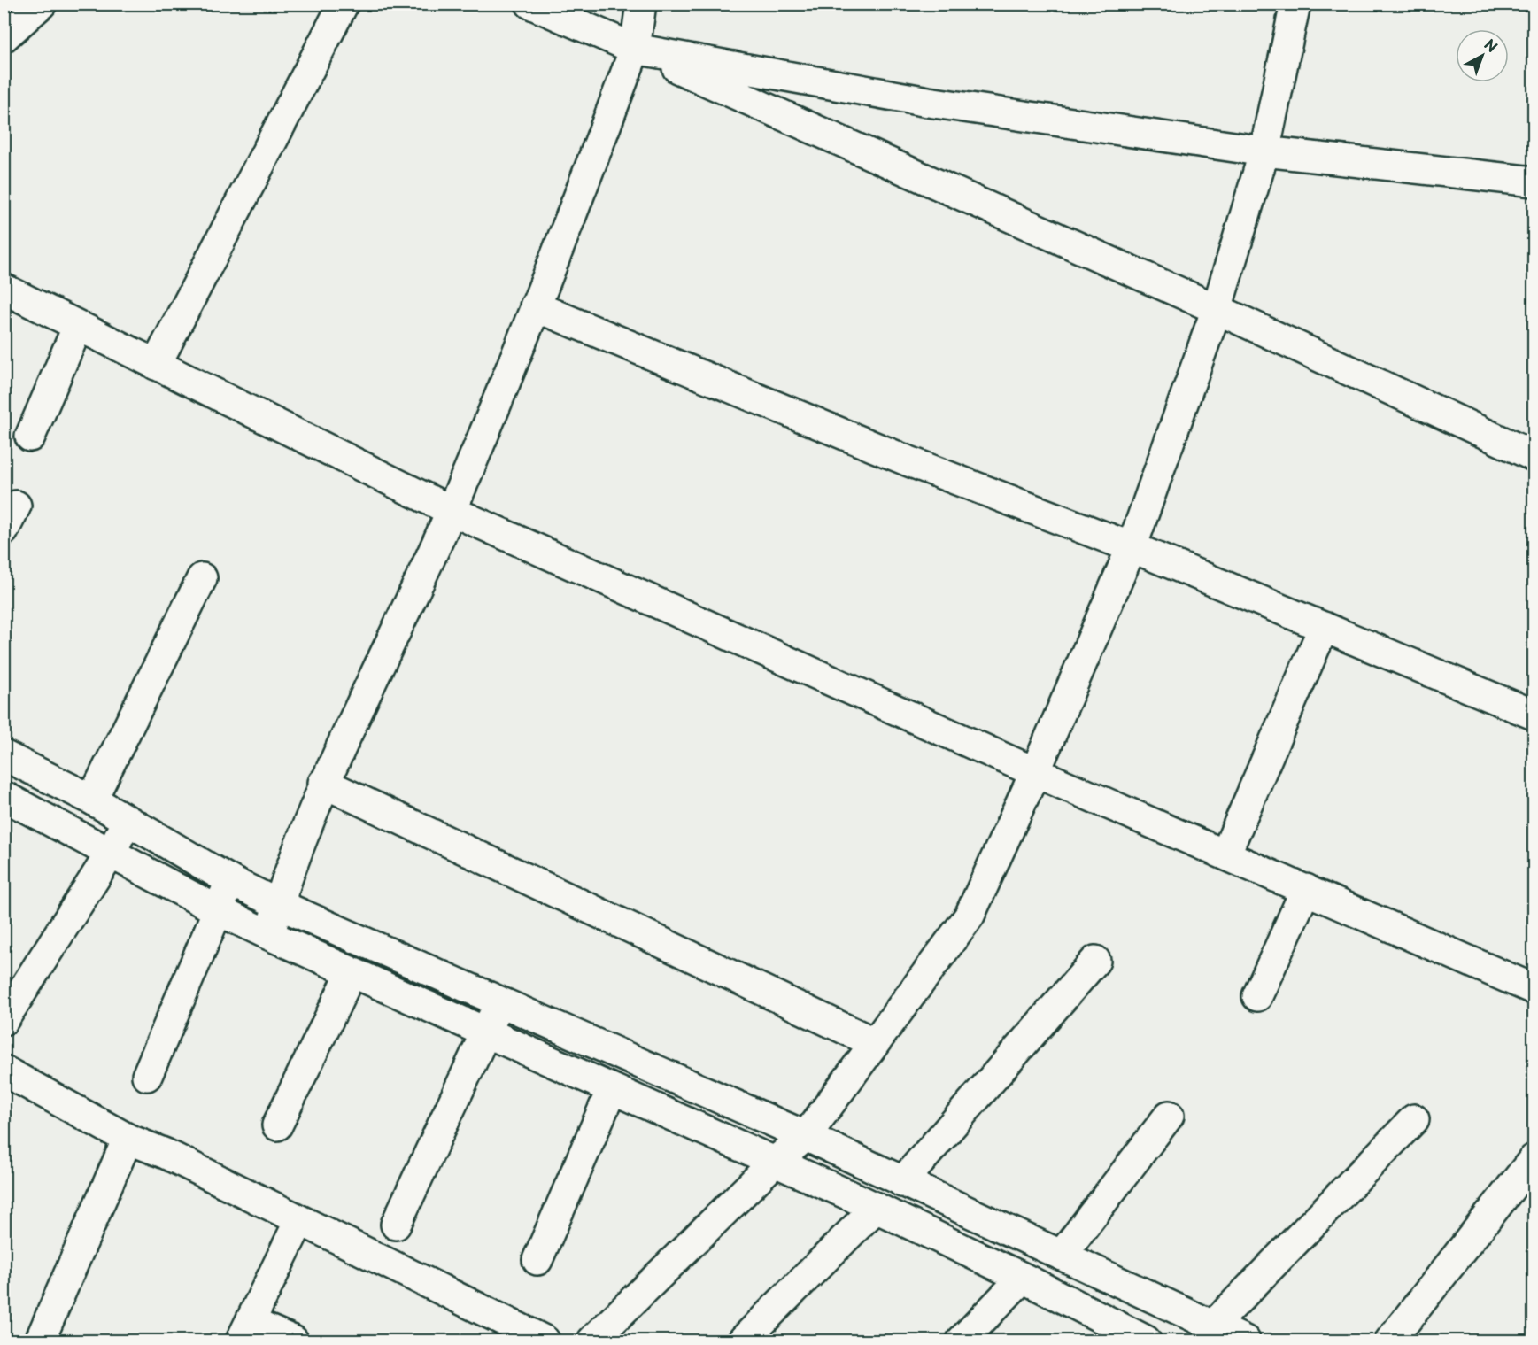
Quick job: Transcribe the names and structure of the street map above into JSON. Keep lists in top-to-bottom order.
{
  "north": "top right"
}
